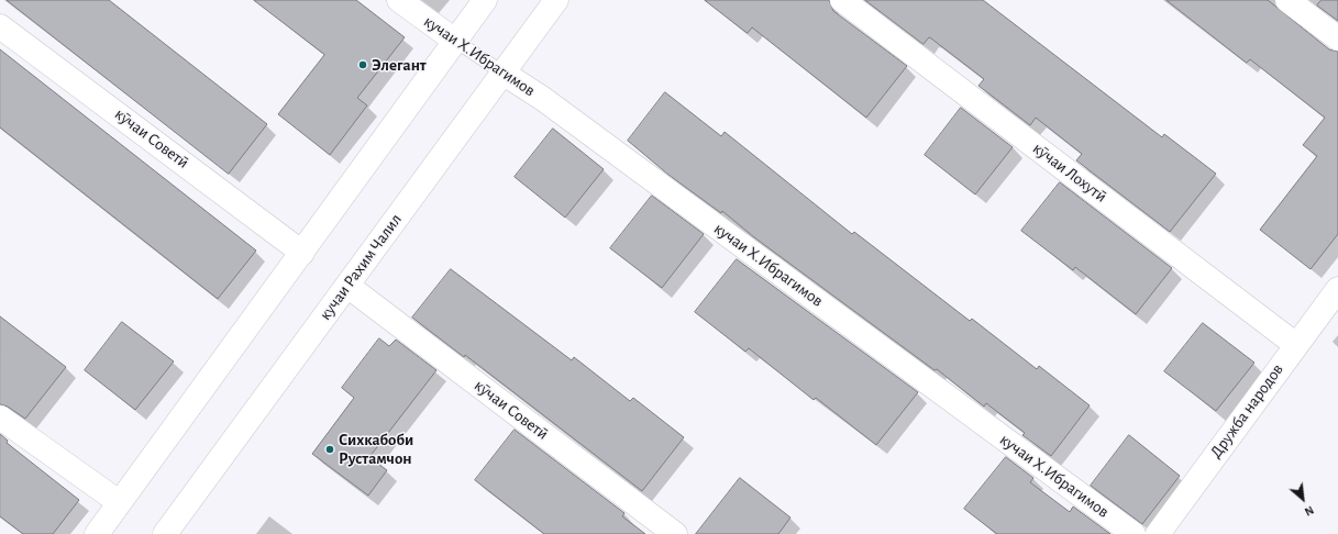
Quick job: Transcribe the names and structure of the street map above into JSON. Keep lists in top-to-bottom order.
{
  "streets": {
    "street": [
      "кучаи Х.Ибрагимов",
      "кӯчаи Советӣ",
      "кӯчаи Лохутӣ",
      "кучаи Рахим Чалил",
      "Дружба народов"
    ]
  },
  "crossings": [
    ["кучаи Х.Ибрагимов", "кучаи Рахим Чалил"],
    ["кӯчаи Советӣ", "кучаи Рахим Чалил"],
    ["кӯчаи Лохутӣ", "Дружба народов"]
  ],
  "places": ["Элегант", "Сихкабоби Рустамчон"],
  "north": "bottom right"
}
